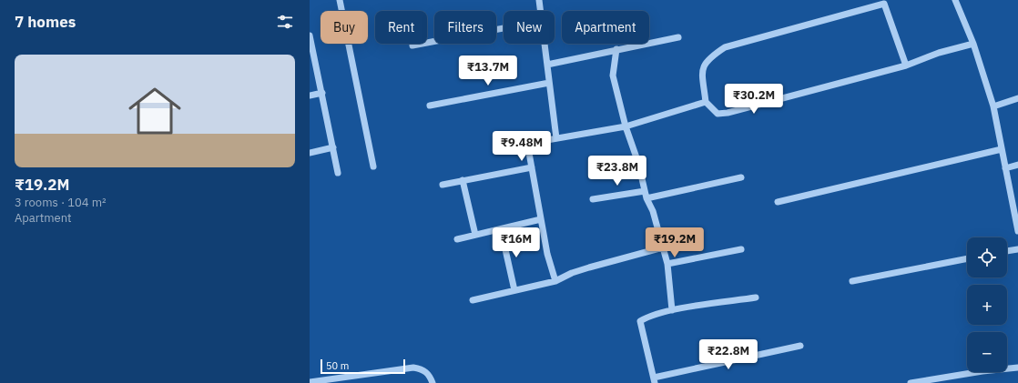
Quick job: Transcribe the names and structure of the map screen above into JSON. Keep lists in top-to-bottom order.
{
  "scale_bar": "50 m",
  "page": {
    "heading": "7 homes",
    "chip": [
      "Buy",
      "Rent",
      "Filters",
      "New",
      "Apartment"
    ],
    "list": [
      {
        "name": "₹19.2M",
        "note": "3 rooms · 104 m² · Apartment"
      }
    ],
    "price": [
      "₹13.7M",
      "₹30.2M",
      "₹9.48M",
      "₹23.8M",
      "₹16M",
      "₹19.2M",
      "₹22.8M"
    ],
    "map_buttons": ["+", "−"],
    "scale": "50 m"
  }
}
